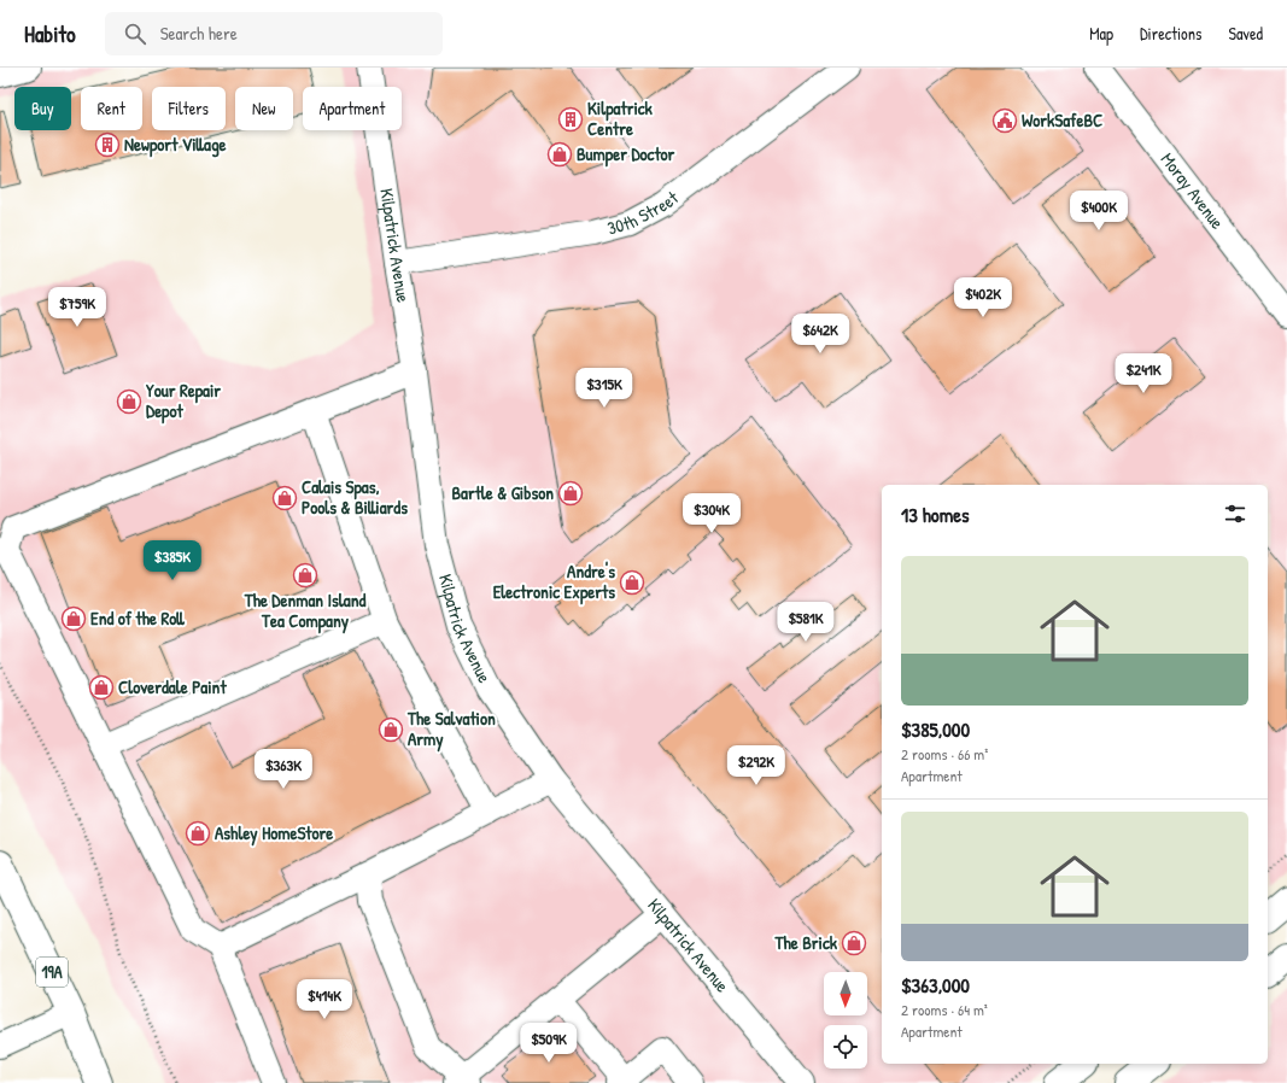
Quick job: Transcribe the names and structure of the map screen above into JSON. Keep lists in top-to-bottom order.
{
  "streets": {
    "main road": ["19A"],
    "street": ["Moray Avenue", "30th Street", "Kilpatrick Avenue"]
  },
  "crossings": [
    ["30th Street", "Kilpatrick Avenue"]
  ],
  "places": {
    "building": ["Kilpatrick Centre", "Newport Village"],
    "public building": ["WorkSafeBC"],
    "shop": [
      "Bumper Doctor",
      "Your Repair Depot",
      "Bartle & Gibson",
      "Calais Spas, Pools & Billiards",
      "The Denman Island Tea Company",
      "Andre's Electronic Experts",
      "End of the Roll",
      "Cloverdale Paint",
      "The Salvation Army",
      "Ashley HomeStore",
      "The Brick"
    ]
  },
  "north": "bottom",
  "page": {
    "header": "Habito",
    "search": "Search here",
    "nav": ["Map", "Directions", "Saved"],
    "chip": [
      "Buy",
      "Rent",
      "Filters",
      "New",
      "Apartment"
    ],
    "price": [
      "$400K",
      "$402K",
      "$759K",
      "$642K",
      "$241K",
      "$315K",
      "$304K",
      "$385K",
      "$581K",
      "$292K",
      "$363K",
      "$414K",
      "$509K"
    ],
    "heading": "13 homes",
    "list": [
      {
        "name": "$385,000",
        "note": "2 rooms · 66 m² · Apartment"
      },
      {
        "name": "$363,000",
        "note": "2 rooms · 64 m² · Apartment"
      }
    ]
  }
}
